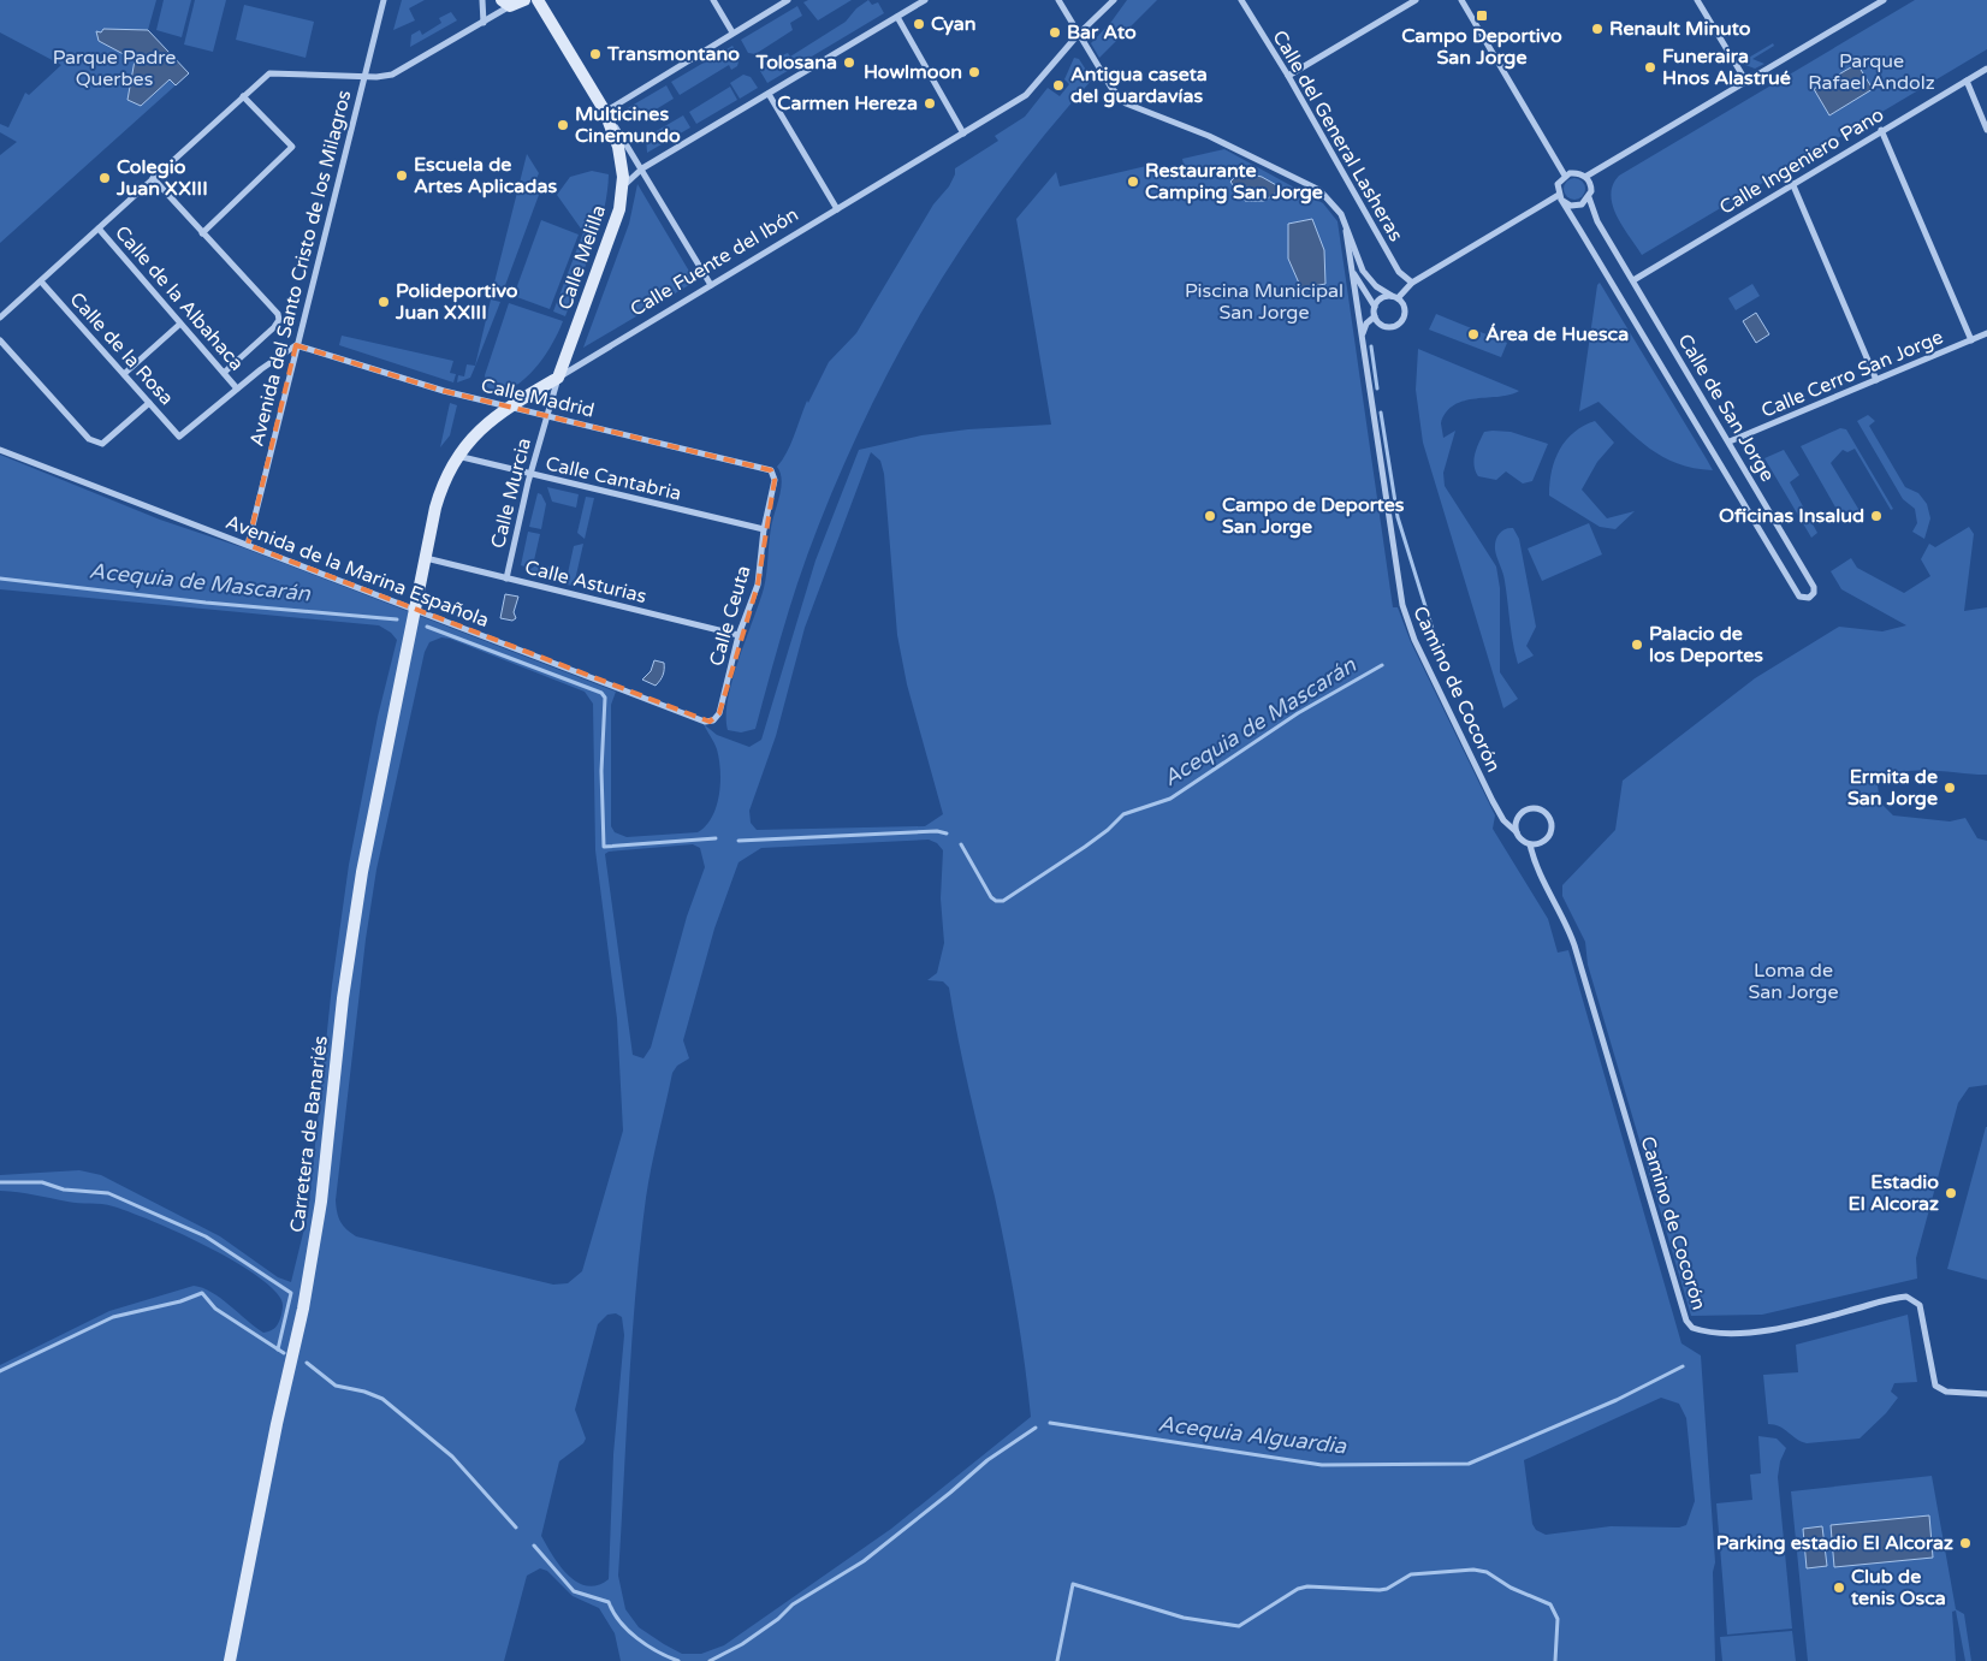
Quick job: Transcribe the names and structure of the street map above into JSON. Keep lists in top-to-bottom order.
{
  "streets": {
    "street": [
      "Calle del General Lasheras",
      "Calle Ingeniero Pano",
      "Calle Melilla",
      "Calle Fuente del Ibón",
      "Avenida del Santo Cristo de los Milagros",
      "Calle de la Albahaca",
      "Calle de la Rosa",
      "Calle Cerro San Jorge",
      "Calle Madrid",
      "Calle de San Jorge",
      "Calle Cantabria",
      "Calle Murcia",
      "Avenida de la Marina Española",
      "Calle Asturias",
      "Calle Ceuta",
      "Camino de Cocorón",
      "Carretera de Banariés"
    ]
  },
  "crossings": [
    ["Calle Ingeniero Pano", "Calle de San Jorge"],
    ["Calle Melilla", "Calle Fuente del Ibón"],
    ["Calle Melilla", "Calle Madrid"],
    ["Calle Melilla", "Calle Murcia"],
    ["Calle Fuente del Ibón", "Calle Madrid"],
    ["Calle Fuente del Ibón", "Calle Cantabria"],
    ["Calle Fuente del Ibón", "Avenida de la Marina Española"],
    ["Calle Fuente del Ibón", "Calle Asturias"],
    ["Calle Fuente del Ibón", "Carretera de Banariés"],
    ["Avenida del Santo Cristo de los Milagros", "Calle de la Albahaca"],
    ["Avenida del Santo Cristo de los Milagros", "Calle Madrid"],
    ["Avenida del Santo Cristo de los Milagros", "Avenida de la Marina Española"],
    ["Calle de la Albahaca", "Calle de la Rosa"],
    ["Calle de la Albahaca", "Calle Madrid"],
    ["Calle Cerro San Jorge", "Calle de San Jorge"],
    ["Calle Madrid", "Calle Murcia"],
    ["Calle Madrid", "Calle Ceuta"],
    ["Calle Cantabria", "Calle Murcia"],
    ["Calle Cantabria", "Calle Ceuta"],
    ["Calle Murcia", "Calle Asturias"],
    ["Avenida de la Marina Española", "Calle Ceuta"],
    ["Avenida de la Marina Española", "Carretera de Banariés"],
    ["Calle Asturias", "Calle Ceuta"]
  ],
  "water": ["Acequia de Mascarán", "Acequia Alguardia"],
  "parks": [
    "Parque Padre Querbes",
    "Parque Rafael Andolz",
    "Piscina Municipal San Jorge",
    "Loma de San Jorge"
  ],
  "places": {
    "transit": ["Campo Deportivo San Jorge"],
    "other": [
      "Cyan",
      "Renault Minuto",
      "Bar Ato",
      "Transmontano",
      "Tolosana",
      "Funeraira Hnos Alastrué",
      "Howlmoon",
      "Antigua caseta del guardavías",
      "Carmen Hereza",
      "Multicines Cinemundo",
      "Escuela de Artes Aplicadas",
      "Colegio Juan XXIII",
      "Restaurante Camping San Jorge",
      "Polideportivo Juan XXIII",
      "Área de Huesca",
      "Campo de Deportes San Jorge",
      "Oficinas Insalud",
      "Palacio de los Deportes",
      "Ermita de San Jorge",
      "Estadio El Alcoraz",
      "Parking estadio El Alcoraz",
      "Club de tenis Osca"
    ]
  }
}
